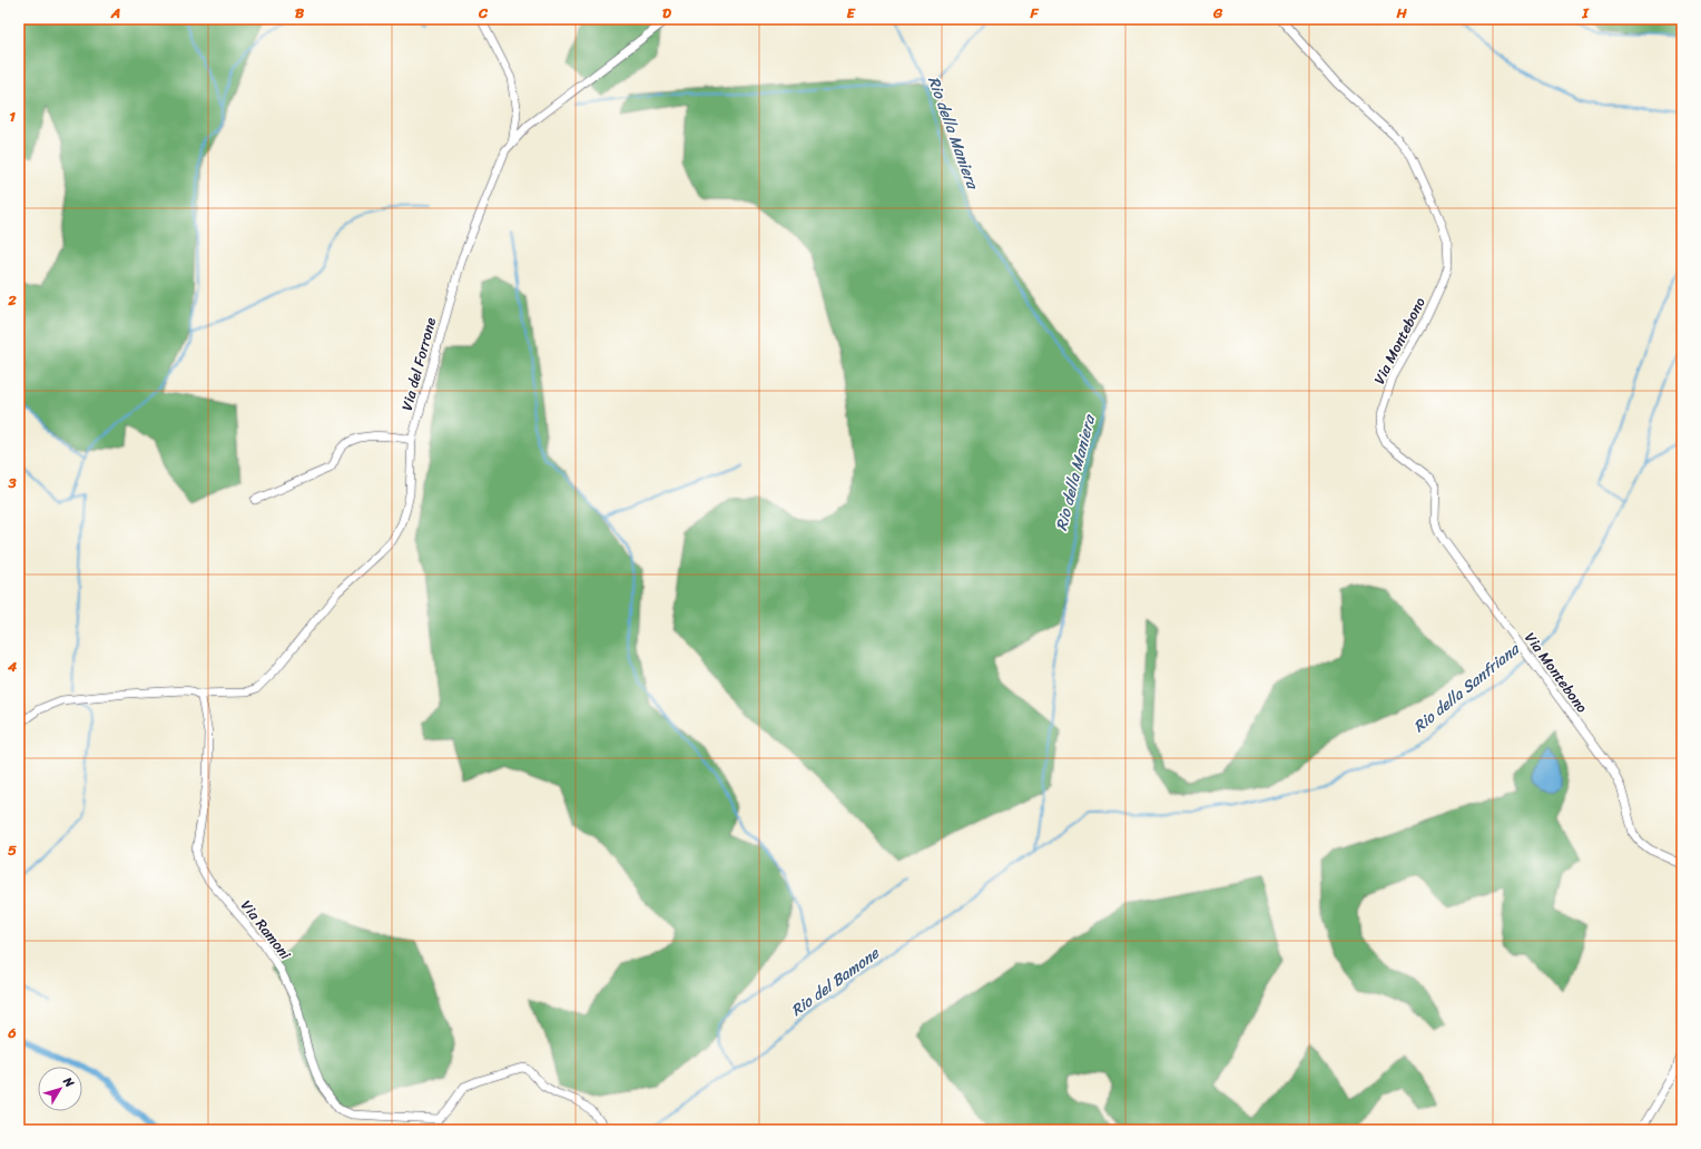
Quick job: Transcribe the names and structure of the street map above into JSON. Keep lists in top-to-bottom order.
{
  "streets": {
    "street": ["Via Montebono", "Via del Forrone", "Via Ramoni"]
  },
  "crossings": [
    ["Via del Forrone", "Via Ramoni"]
  ],
  "water": ["Rio della Maniera", "Rio della Sanfriana", "Rio del Bamone"],
  "north": "top right",
  "grid": {
    "columns": [
      "A",
      "B",
      "C",
      "D",
      "E",
      "F",
      "G",
      "H",
      "I"
    ],
    "rows": [
      "1",
      "2",
      "3",
      "4",
      "5",
      "6"
    ]
  }
}
